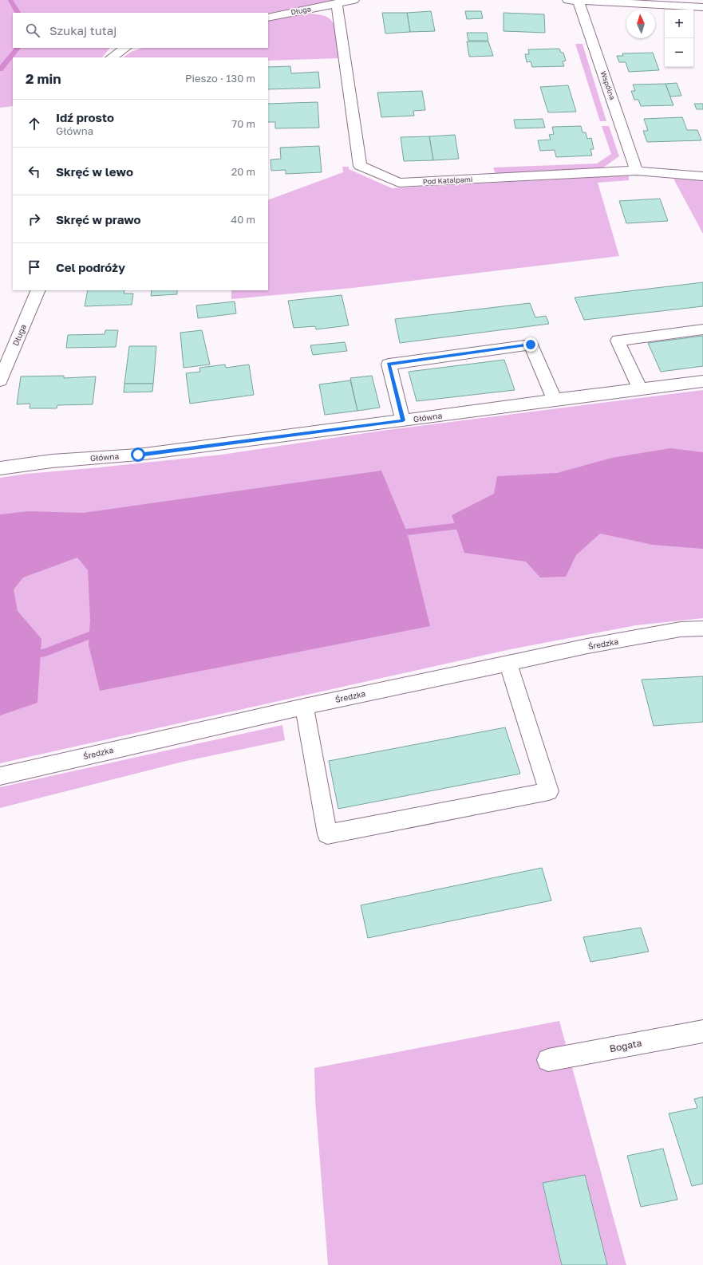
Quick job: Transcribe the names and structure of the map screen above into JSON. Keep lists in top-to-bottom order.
{
  "streets": {
    "street": [
      "Długa",
      "Wspólna",
      "Pod Katalpami",
      "Główna",
      "Średzka",
      "Bogata"
    ]
  },
  "crossings": [
    ["Długa", "Pod Katalpami"],
    ["Wspólna", "Pod Katalpami"]
  ],
  "north": "top",
  "page": {
    "map_buttons": ["+", "−"],
    "search": "Szukaj tutaj",
    "heading": ["2 min", "Pieszo · 130 m"],
    "list": [
      ["Idź prosto", "Główna", "70 m"],
      ["Skręć w lewo", "20 m"],
      ["Skręć w prawo", "40 m"],
      "Cel podróży"
    ]
  }
}
